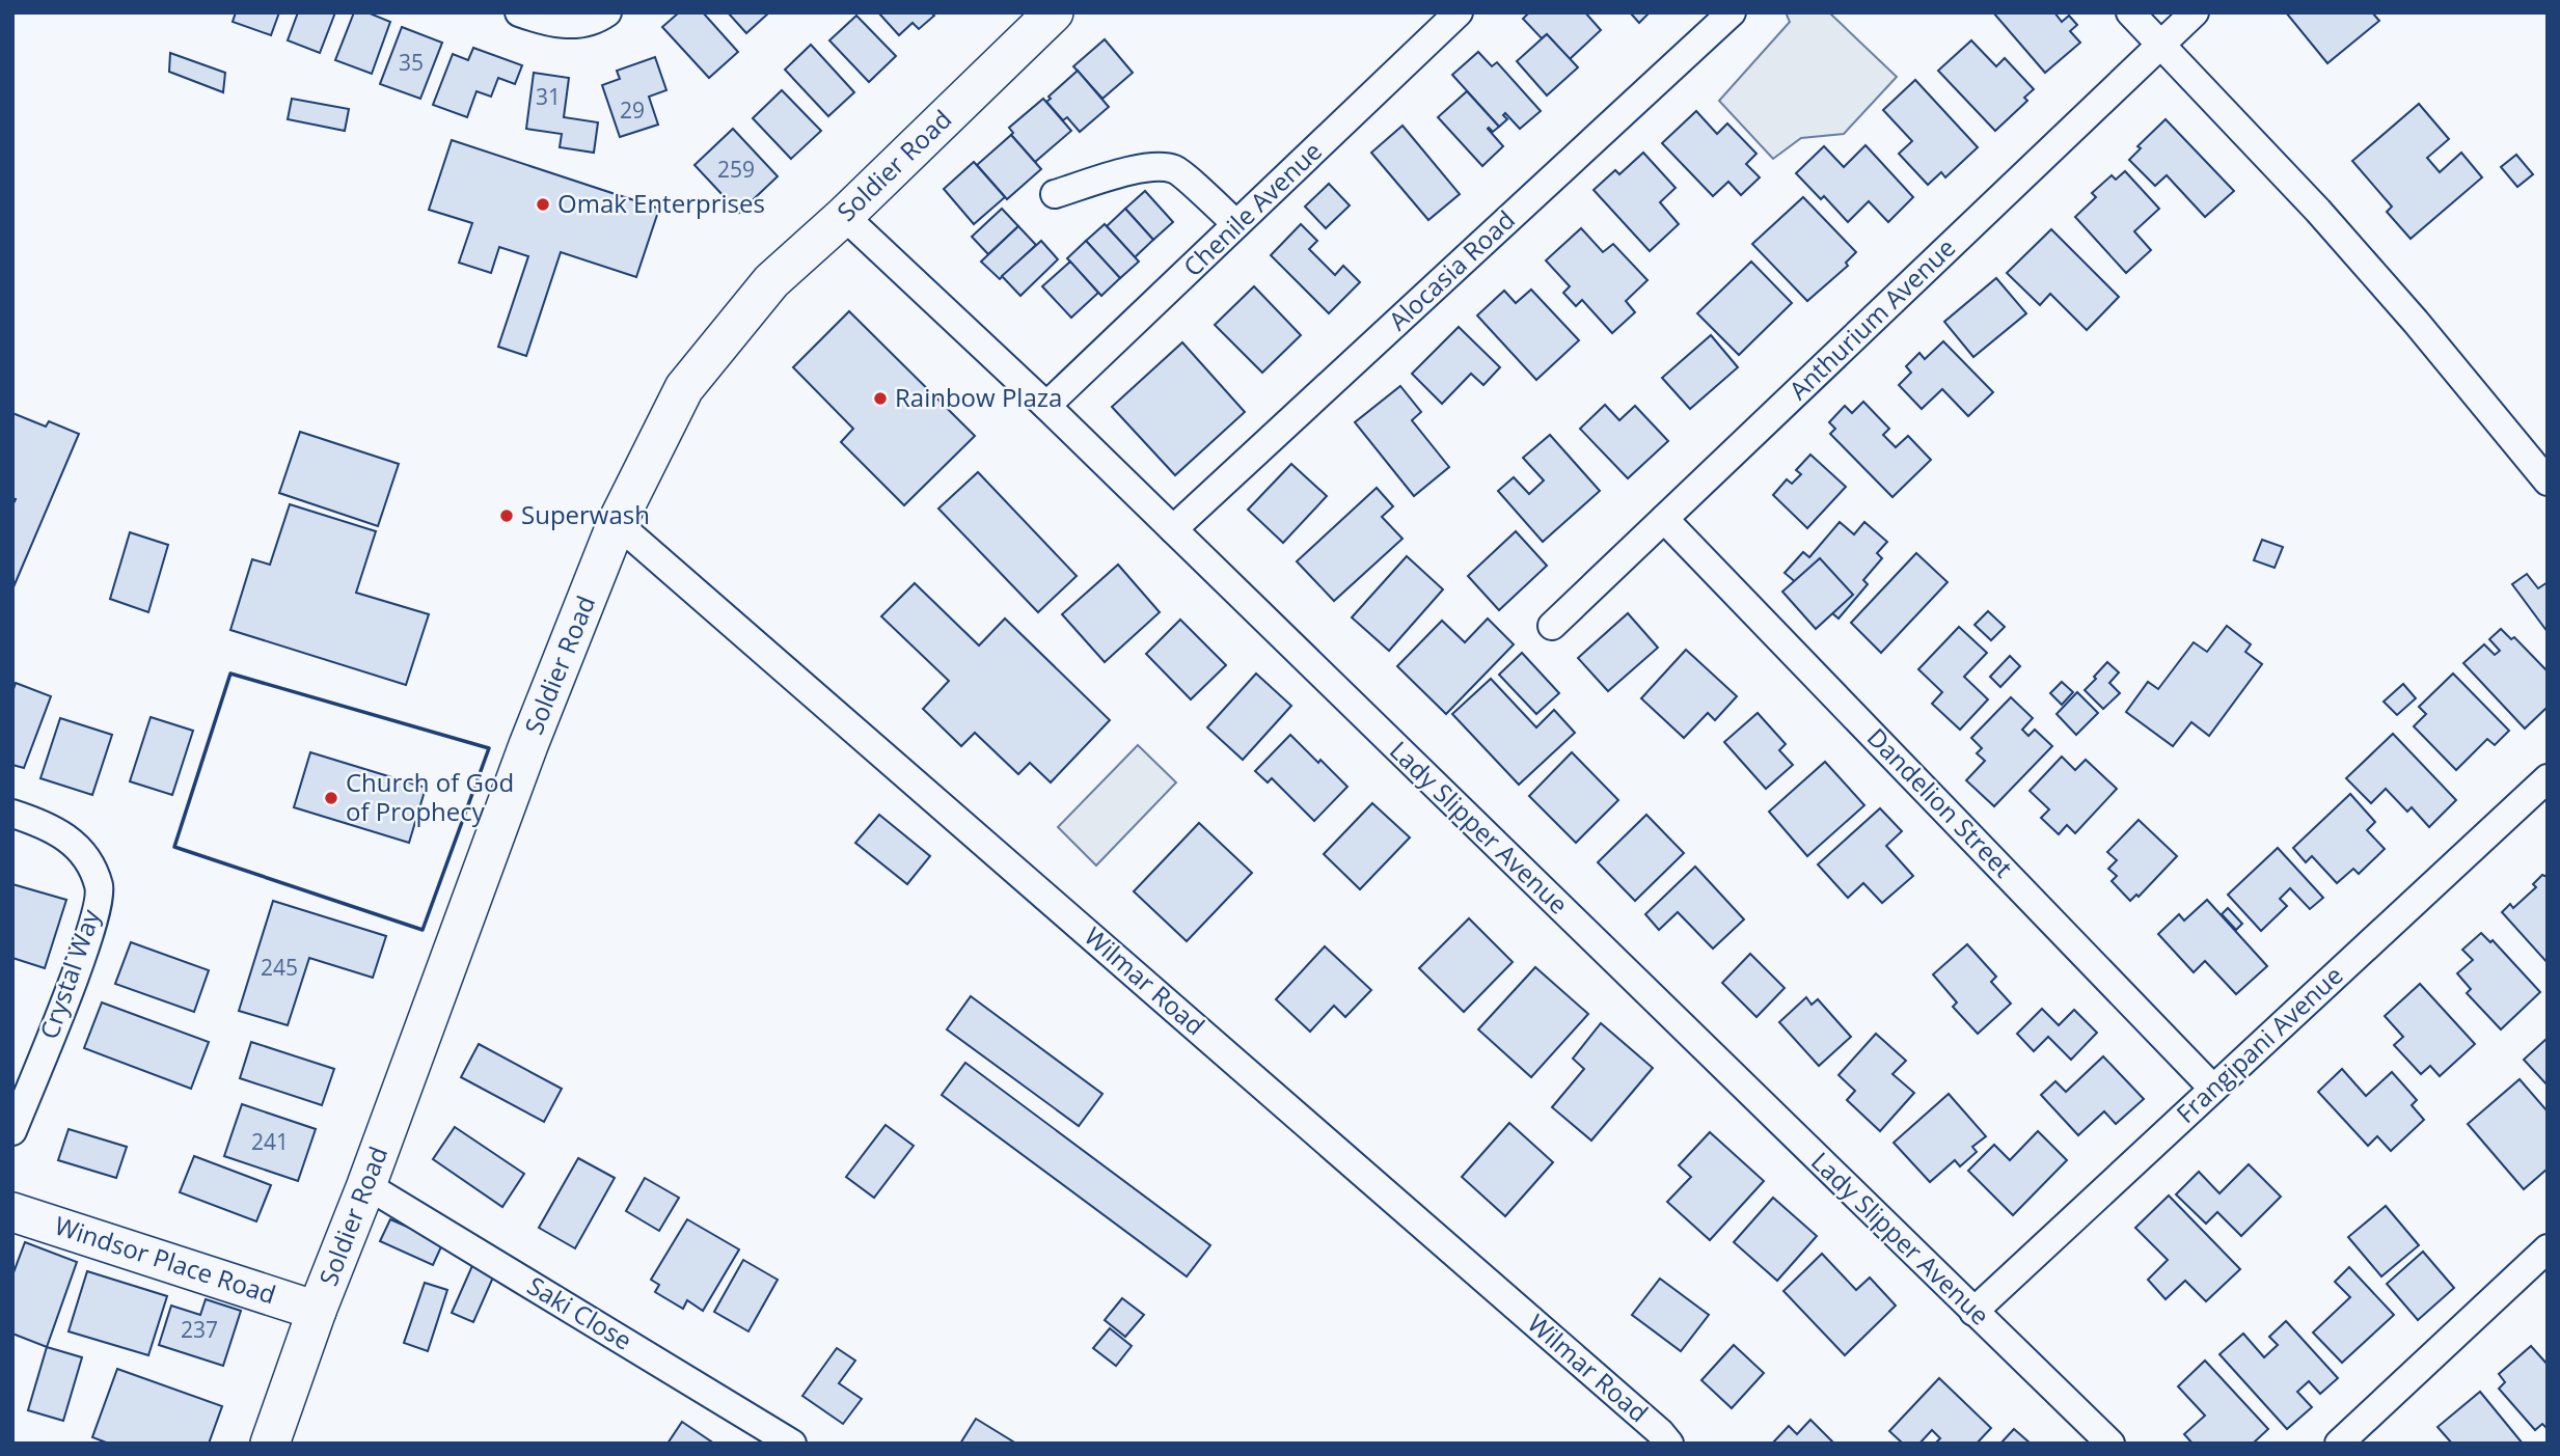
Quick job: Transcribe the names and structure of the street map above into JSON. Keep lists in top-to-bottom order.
{
  "streets": {
    "main road": ["Soldier Road", "Windsor Place Road"],
    "street": [
      "Chenile Avenue",
      "Alocasia Road",
      "Anthurium Avenue",
      "Dandelion Street",
      "Lady Slipper Avenue",
      "Crystal Way",
      "Wilmar Road",
      "Frangipani Avenue",
      "Saki Close"
    ]
  },
  "crossings": [
    ["Soldier Road", "Lady Slipper Avenue"],
    ["Soldier Road", "Wilmar Road"],
    ["Soldier Road", "Windsor Place Road"],
    ["Soldier Road", "Saki Close"],
    ["Chenile Avenue", "Lady Slipper Avenue"],
    ["Alocasia Road", "Lady Slipper Avenue"],
    ["Anthurium Avenue", "Dandelion Street"],
    ["Dandelion Street", "Frangipani Avenue"],
    ["Lady Slipper Avenue", "Frangipani Avenue"]
  ],
  "places": [
    "Omak Enterprises",
    "Rainbow Plaza",
    "Superwash",
    "Church of God of Prophecy"
  ],
  "house_numbers": [
    "35",
    "31",
    "29",
    "259",
    "245",
    "241",
    "237"
  ]
}
